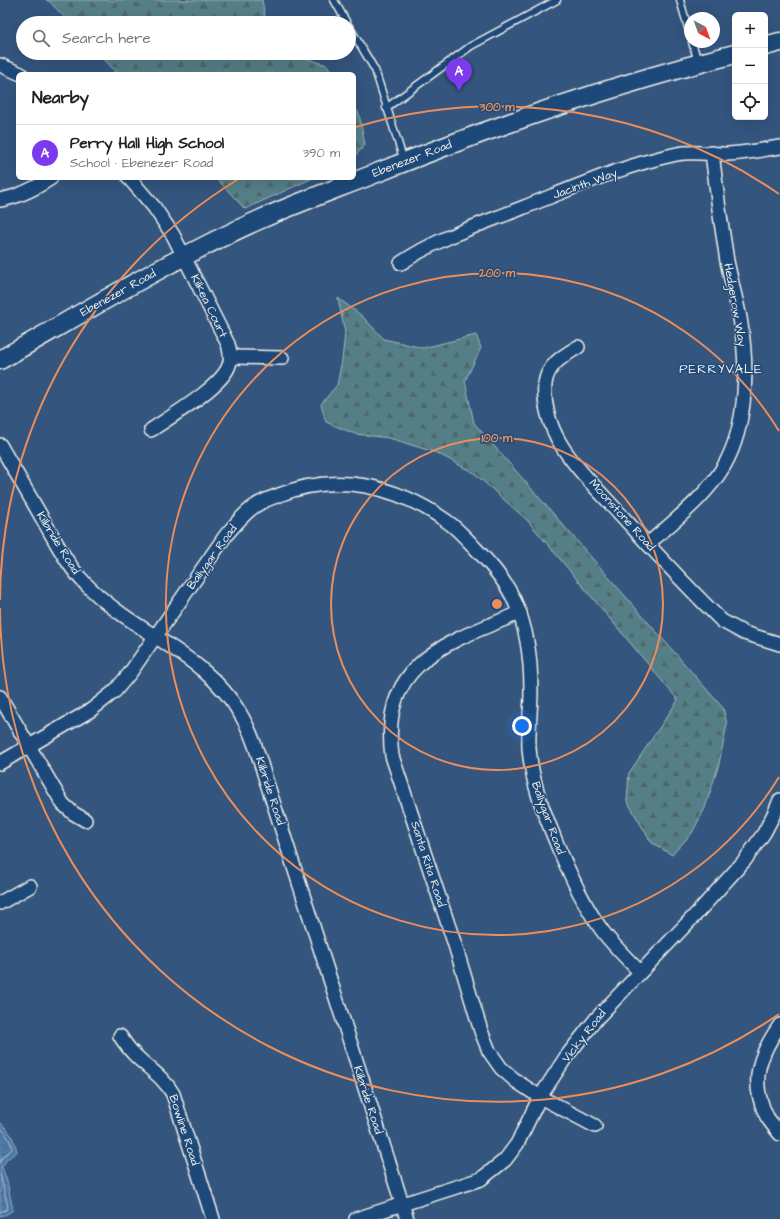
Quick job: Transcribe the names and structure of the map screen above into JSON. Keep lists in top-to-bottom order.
{
  "streets": {
    "street": [
      "Ebenezer Road",
      "Jacinth Way",
      "Hedgerow Way",
      "Kilkea Court",
      "Moonstone Road",
      "Kilbride Road",
      "Ballygar Road",
      "Santa Rita Road",
      "Vicky Road",
      "Bowline Road"
    ]
  },
  "crossings": [
    ["Ebenezer Road", "Kilkea Court"],
    ["Jacinth Way", "Hedgerow Way"],
    ["Hedgerow Way", "Moonstone Road"],
    ["Kilbride Road", "Ballygar Road"],
    ["Kilbride Road", "Vicky Road"],
    ["Ballygar Road", "Santa Rita Road"],
    ["Ballygar Road", "Vicky Road"],
    ["Santa Rita Road", "Vicky Road"]
  ],
  "districts": ["PERRYVALE"],
  "north": "bottom right",
  "page": {
    "map_buttons": ["+", "−"],
    "search": "Search here",
    "pins": "A",
    "heading": "Nearby",
    "list": [
      {
        "mark": "A",
        "name": "Perry Hall High School",
        "note": "School · Ebenezer Road",
        "value": "390 m"
      }
    ]
  },
  "rings": ["300 m", "200 m", "100 m"]
}
